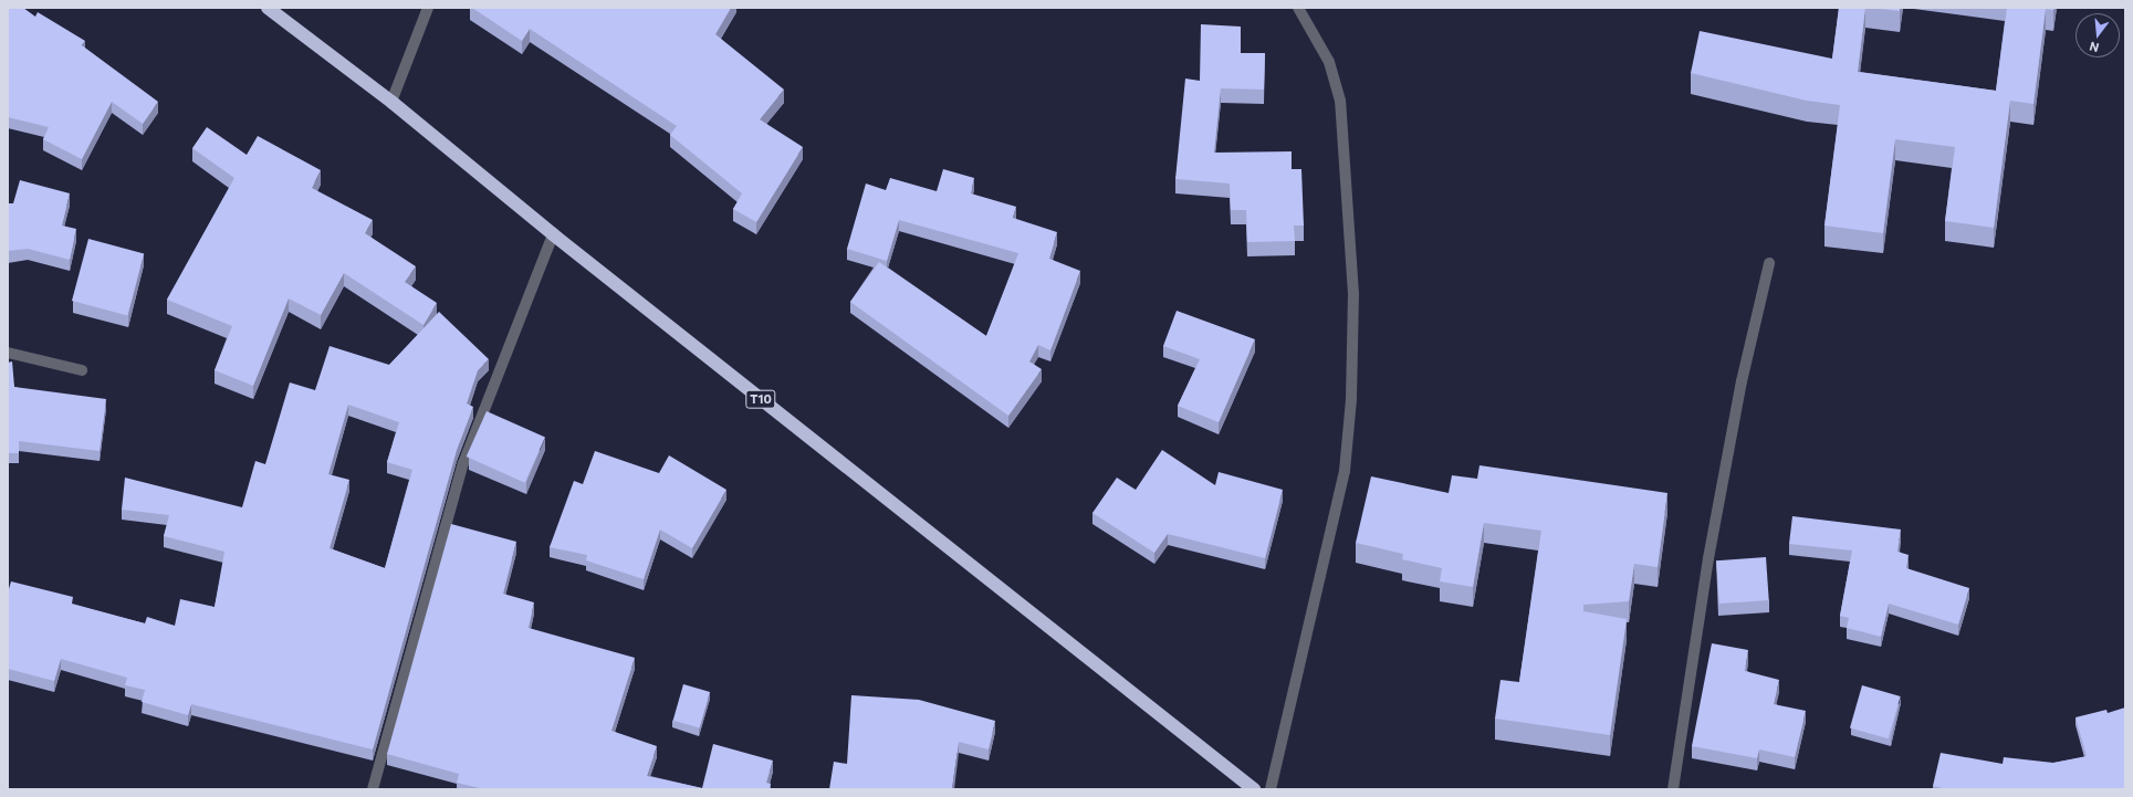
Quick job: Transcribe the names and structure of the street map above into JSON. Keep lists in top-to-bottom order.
{
  "streets": {
    "highway": ["T10"]
  },
  "north": "bottom"
}
